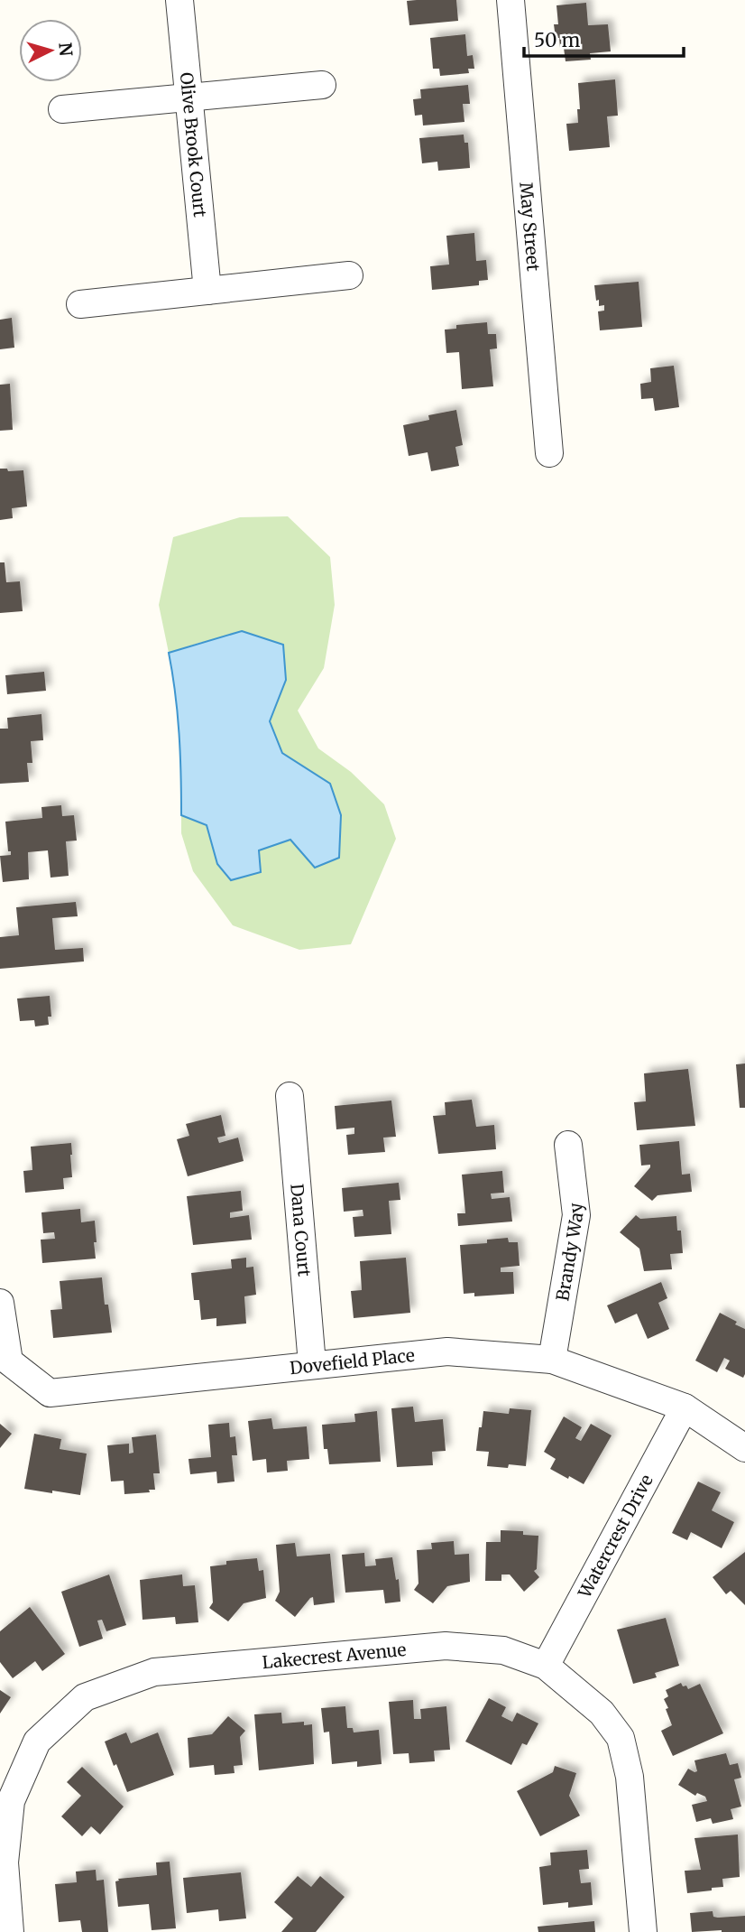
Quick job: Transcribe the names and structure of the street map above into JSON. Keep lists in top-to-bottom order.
{
  "streets": {
    "street": [
      "Olive Brook Court",
      "May Street",
      "Dana Court",
      "Brandy Way",
      "Dovefield Place",
      "Watercrest Drive",
      "Lakecrest Avenue"
    ]
  },
  "crossings": [
    ["Dana Court", "Dovefield Place"],
    ["Brandy Way", "Dovefield Place"],
    ["Dovefield Place", "Watercrest Drive"],
    ["Watercrest Drive", "Lakecrest Avenue"]
  ],
  "scale_bar": "50 m",
  "north": "right"
}
